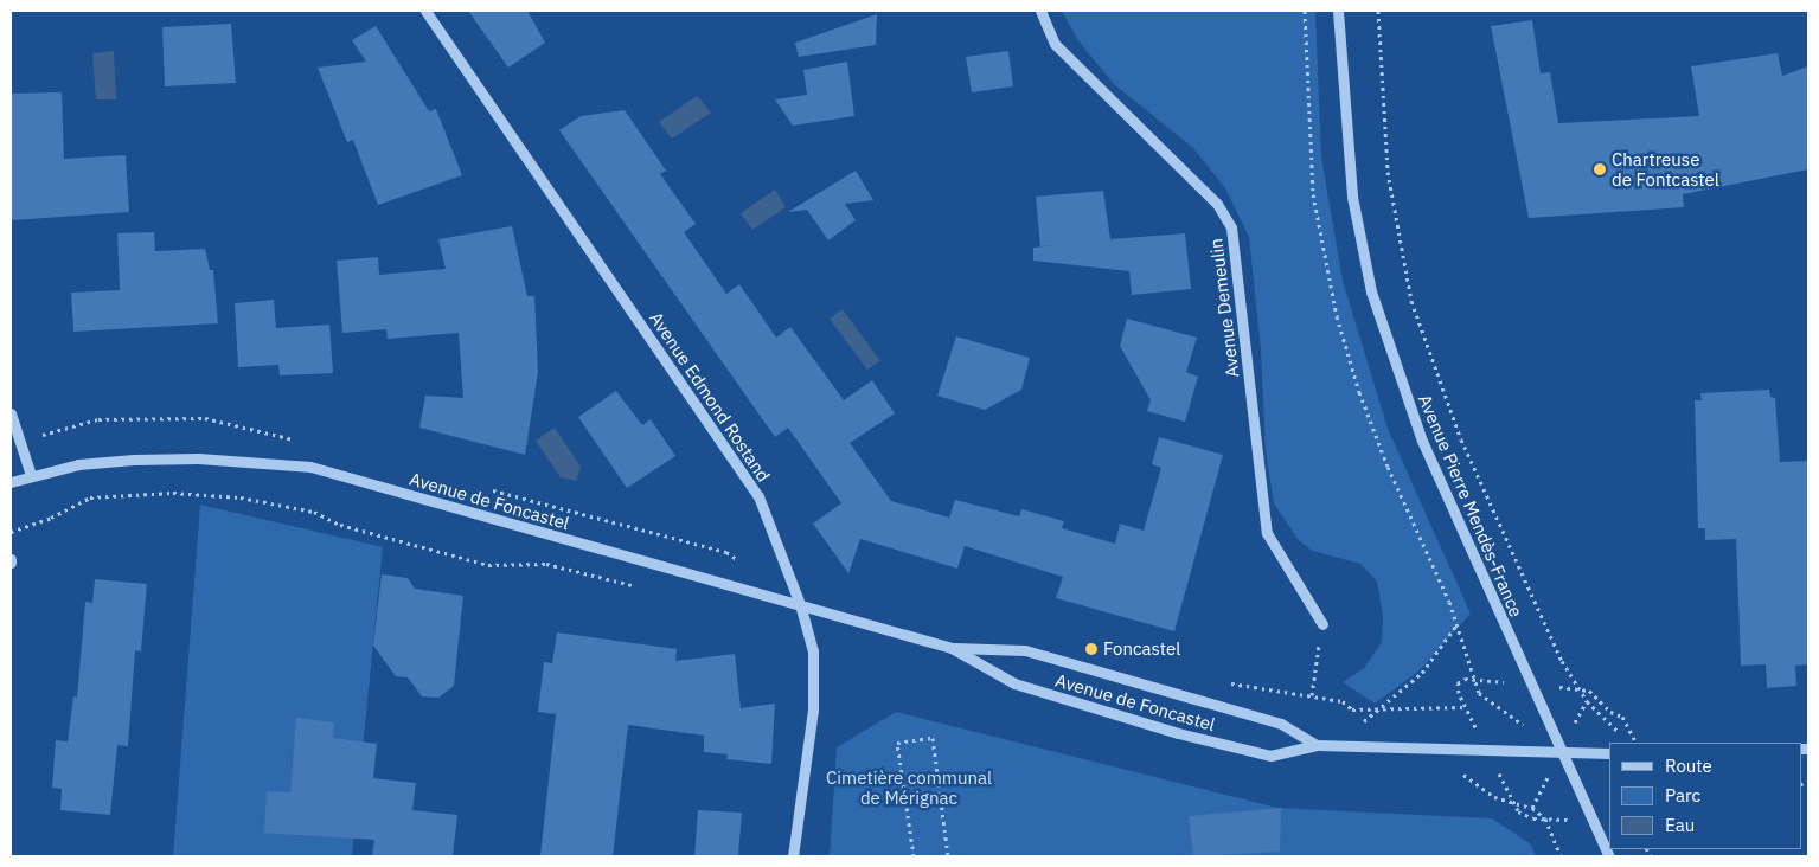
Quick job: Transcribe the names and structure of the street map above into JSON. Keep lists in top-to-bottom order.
{
  "streets": {
    "street": [
      "Avenue Demeulin",
      "Avenue Edmond Rostand",
      "Avenue de Foncastel",
      "Avenue Pierre Mendès-France"
    ]
  },
  "crossings": [
    ["Avenue Edmond Rostand", "Avenue de Foncastel"],
    ["Avenue de Foncastel", "Avenue Pierre Mendès-France"]
  ],
  "parks": ["Cimetière communal de Mérignac"],
  "places": ["Chartreuse de Fontcastel", "Foncastel"],
  "legend": ["Route", "Parc", "Eau"]
}
